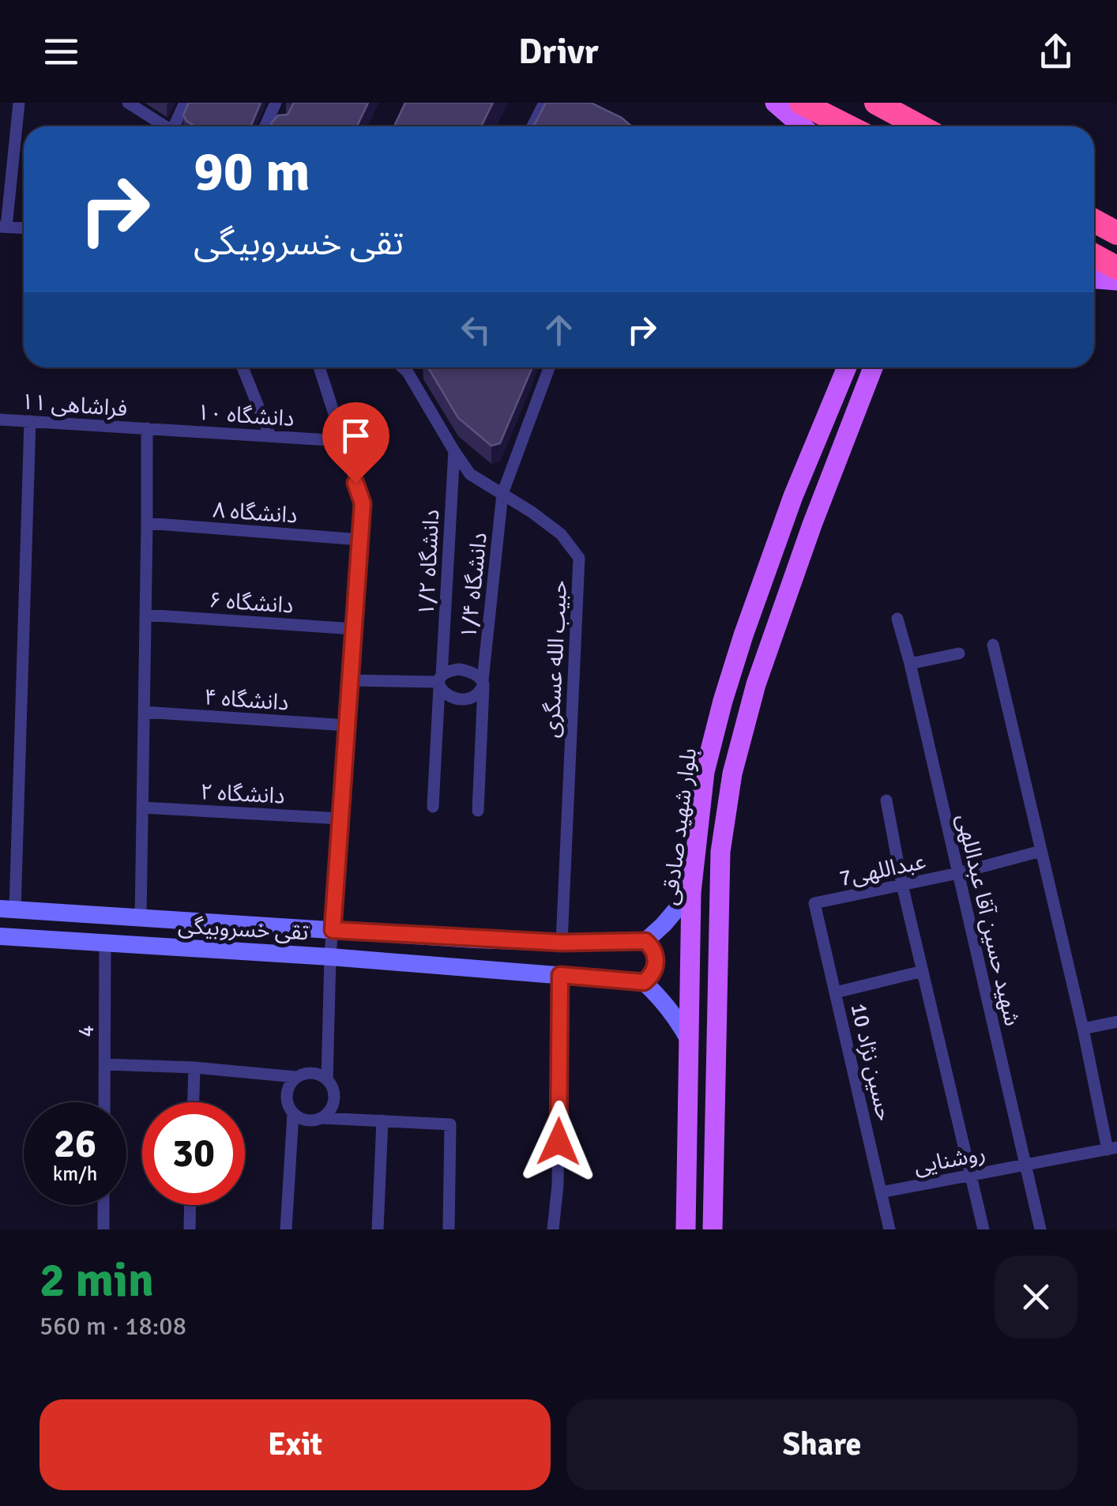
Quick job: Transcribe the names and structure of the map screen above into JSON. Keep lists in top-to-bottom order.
{
  "streets": {
    "main road": ["بلوار شهید صادقی", "تقی خسروبیگی"],
    "street": [
      "فراشاهی ۱۱",
      "دانشگاه ۱۰",
      "دانشگاه ۸",
      "دانشگاه ۱/۲",
      "دانشگاه ۱/۴",
      "دانشگاه ۶",
      "حبیب الله عسگری",
      "دانشگاه ۴",
      "دانشگاه ۲",
      "عبداللهی7",
      "شهید حسین آقا عبداللهی",
      "4",
      "حسین نژاد 10",
      "روشنایی"
    ]
  },
  "crossings": [
    ["فراشاهی ۱۱", "دانشگاه ۱۰"],
    ["دانشگاه ۱/۲", "دانشگاه ۱/۴"],
    ["دانشگاه ۱/۲", "حبیب الله عسگری"],
    ["دانشگاه ۱/۴", "حبیب الله عسگری"],
    ["حبیب الله عسگری", "تقی خسروبیگی"],
    ["عبداللهی7", "شهید حسین آقا عبداللهی"],
    ["عبداللهی7", "حسین نژاد 10"],
    ["شهید حسین آقا عبداللهی", "روشنایی"],
    ["تقی خسروبیگی", "4"],
    ["حسین نژاد 10", "روشنایی"]
  ],
  "page": {
    "header": "Drivr",
    "turn": ["90 m", "تقی خسروبیگی"],
    "speed": "26 km/h",
    "limit": "30",
    "heading": ["2 min", "560 m · 18:08"],
    "buttons": ["Exit", "Share"]
  }
}
